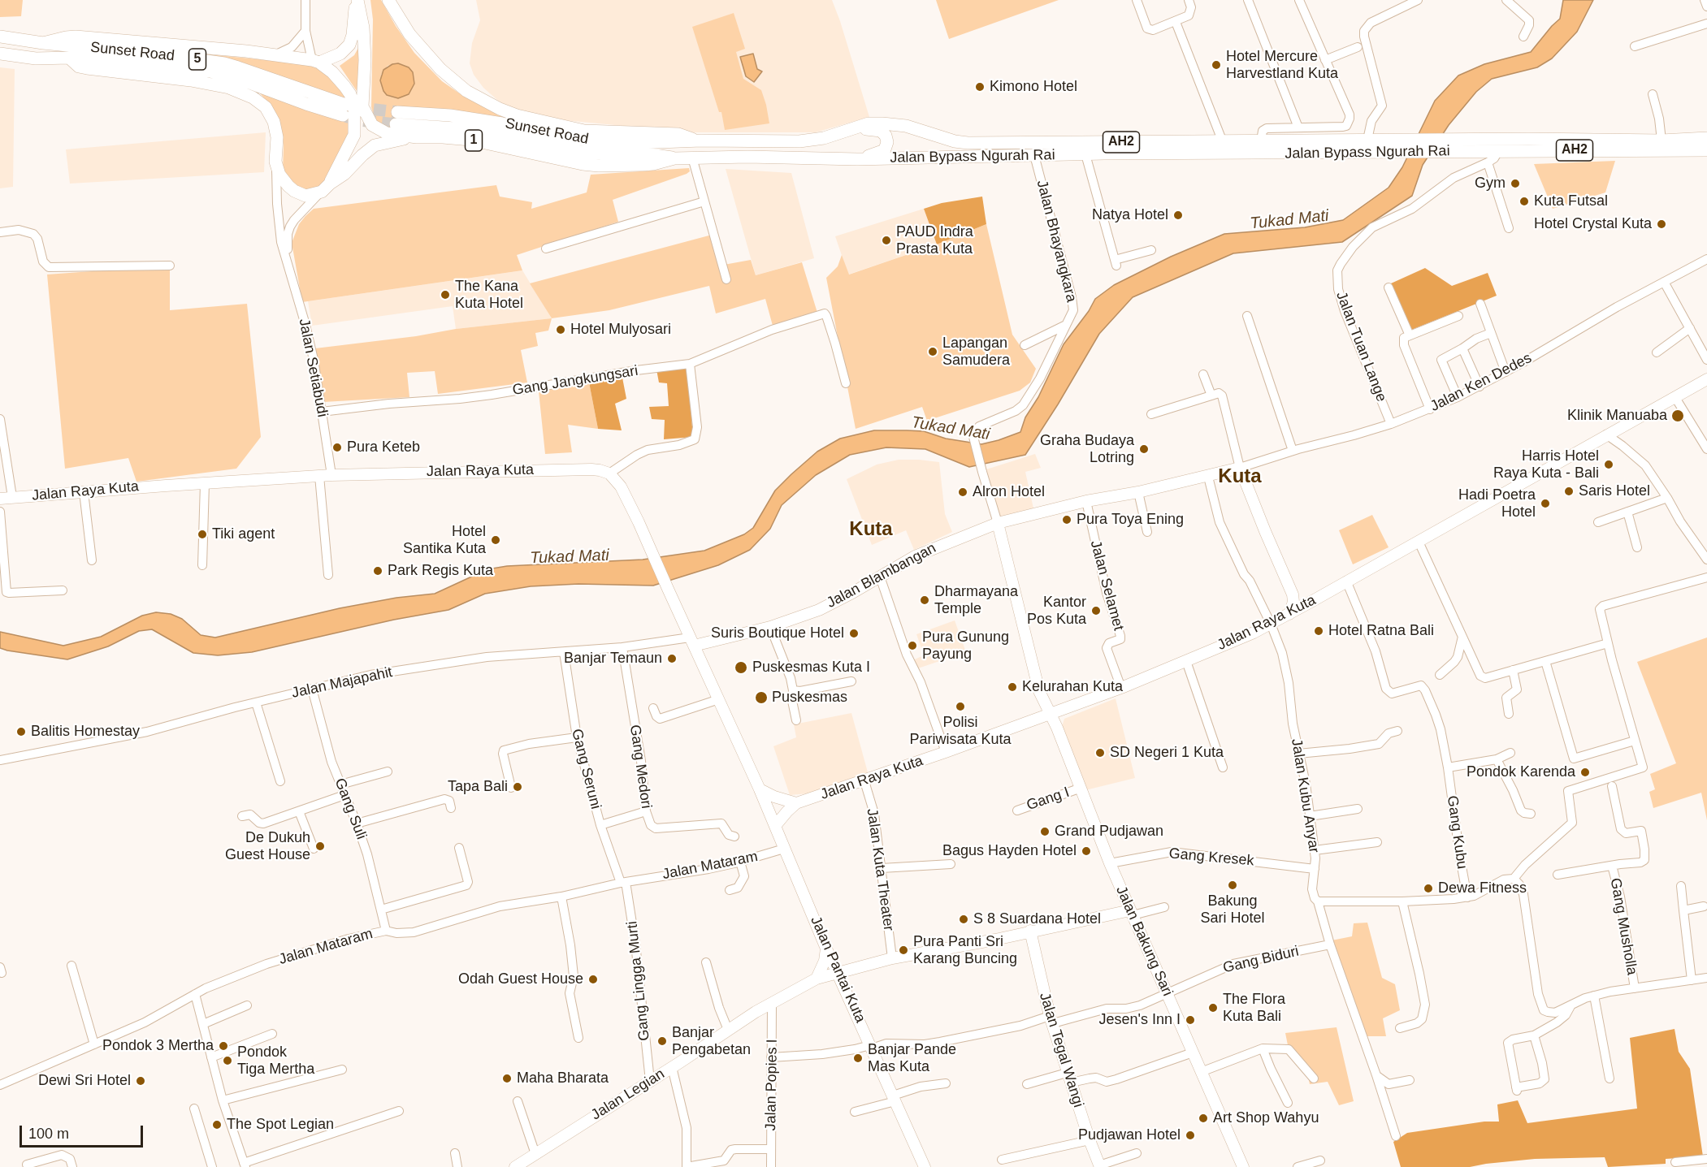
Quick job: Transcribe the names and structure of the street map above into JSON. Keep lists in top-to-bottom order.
{
  "streets": {
    "highway": [
      "Sunset Road",
      "5",
      "1",
      "AH2",
      "Jalan Bypass Ngurah Rai"
    ],
    "main road": [
      "Jalan Raya Kuta",
      "Jalan Blambangan",
      "Jalan Bakung Sari",
      "Jalan Pantai Kuta",
      "Jalan Tegal Wangi",
      "Jalan Legian"
    ],
    "street": [
      "Jalan Bhayangkara",
      "Jalan Tuan Lange",
      "Jalan Setiabudi",
      "Gang Jangkungsari",
      "Jalan Ken Dedes",
      "Jalan Selamet",
      "Jalan Majapahit",
      "Gang Medori",
      "Gang Seruni",
      "Jalan Kubu Anyar",
      "Gang I",
      "Gang Suli",
      "Gang Kubu",
      "Gang Kresek",
      "Jalan Mataram",
      "Jalan Kuta Theater",
      "Gang Musholla",
      "Gang Biduri",
      "Gang Lingga Murti",
      "Jalan Popies I"
    ]
  },
  "crossings": [
    ["Sunset Road", "Jalan Bypass Ngurah Rai"],
    ["Jalan Bypass Ngurah Rai", "Jalan Bhayangkara"],
    ["Jalan Bypass Ngurah Rai", "Jalan Tuan Lange"],
    ["Jalan Bhayangkara", "Jalan Blambangan"],
    ["Jalan Bhayangkara", "Jalan Bakung Sari"],
    ["Jalan Tuan Lange", "Jalan Ken Dedes"],
    ["Jalan Setiabudi", "Gang Jangkungsari"],
    ["Jalan Setiabudi", "Jalan Raya Kuta"],
    ["Jalan Ken Dedes", "Jalan Blambangan"],
    ["Jalan Raya Kuta", "Jalan Selamet"],
    ["Jalan Raya Kuta", "Jalan Kubu Anyar"],
    ["Jalan Raya Kuta", "Gang Kubu"],
    ["Jalan Raya Kuta", "Jalan Kuta Theater"],
    ["Jalan Raya Kuta", "Jalan Bakung Sari"],
    ["Jalan Raya Kuta", "Jalan Pantai Kuta"],
    ["Jalan Blambangan", "Jalan Selamet"],
    ["Jalan Blambangan", "Jalan Majapahit"],
    ["Jalan Blambangan", "Jalan Kubu Anyar"],
    ["Jalan Blambangan", "Jalan Bakung Sari"],
    ["Jalan Majapahit", "Gang Medori"],
    ["Jalan Majapahit", "Gang Seruni"],
    ["Jalan Majapahit", "Gang Suli"],
    ["Gang Seruni", "Jalan Mataram"],
    ["Gang Seruni", "Gang Lingga Murti"],
    ["Jalan Kubu Anyar", "Gang Kresek"],
    ["Jalan Kubu Anyar", "Gang Biduri"],
    ["Gang I", "Jalan Bakung Sari"],
    ["Gang Suli", "Jalan Mataram"],
    ["Gang Kresek", "Jalan Bakung Sari"],
    ["Jalan Mataram", "Jalan Pantai Kuta"],
    ["Jalan Mataram", "Gang Lingga Murti"],
    ["Jalan Kuta Theater", "Jalan Legian"],
    ["Jalan Bakung Sari", "Gang Biduri"],
    ["Jalan Bakung Sari", "Jalan Legian"],
    ["Gang Biduri", "Jalan Pantai Kuta"],
    ["Gang Biduri", "Jalan Tegal Wangi"],
    ["Gang Biduri", "Jalan Popies I"],
    ["Jalan Pantai Kuta", "Jalan Legian"],
    ["Gang Lingga Murti", "Jalan Legian"],
    ["Jalan Tegal Wangi", "Jalan Legian"],
    ["Jalan Popies I", "Jalan Legian"]
  ],
  "districts": ["Kuta", "Kuta"],
  "water": ["Tukad Mati"],
  "places": [
    "Hotel Mercure Harvestland Kuta",
    "Kimono Hotel",
    "Gym",
    "Kuta Futsal",
    "Natya Hotel",
    "Hotel Crystal Kuta",
    "PAUD Indra Prasta Kuta",
    "The Kana Kuta Hotel",
    "Hotel Mulyosari",
    "Lapangan Samudera",
    "Klinik Manuaba",
    "Pura Keteb",
    "Graha Budaya Lotring",
    "Harris Hotel Raya Kuta - Bali",
    "Saris Hotel",
    "Alron Hotel",
    "Hadi Poetra Hotel",
    "Pura Toya Ening",
    "Tiki agent",
    "Hotel Santika Kuta",
    "Park Regis Kuta",
    "Dharmayana Temple",
    "Kantor Pos Kuta",
    "Hotel Ratna Bali",
    "Suris Boutique Hotel",
    "Pura Gunung Payung",
    "Banjar Temaun",
    "Puskesmas Kuta I",
    "Kelurahan Kuta",
    "Puskesmas",
    "Polisi Pariwisata Kuta",
    "Balitis Homestay",
    "SD Negeri 1 Kuta",
    "Pondok Karenda",
    "Tapa Bali",
    "Grand Pudjawan",
    "De Dukuh Guest House",
    "Bagus Hayden Hotel",
    "Bakung Sari Hotel",
    "Dewa Fitness",
    "S 8 Suardana Hotel",
    "Pura Panti Sri Karang Buncing",
    "Odah Guest House",
    "The Flora Kuta Bali",
    "Jesen's Inn I",
    "Banjar Pengabetan",
    "Pondok 3 Mertha",
    "Banjar Pande Mas Kuta",
    "Pondok Tiga Mertha",
    "Maha Bharata",
    "Dewi Sri Hotel",
    "Art Shop Wahyu",
    "The Spot Legian",
    "Pudjawan Hotel"
  ],
  "scale_bar": "100 m"
}
